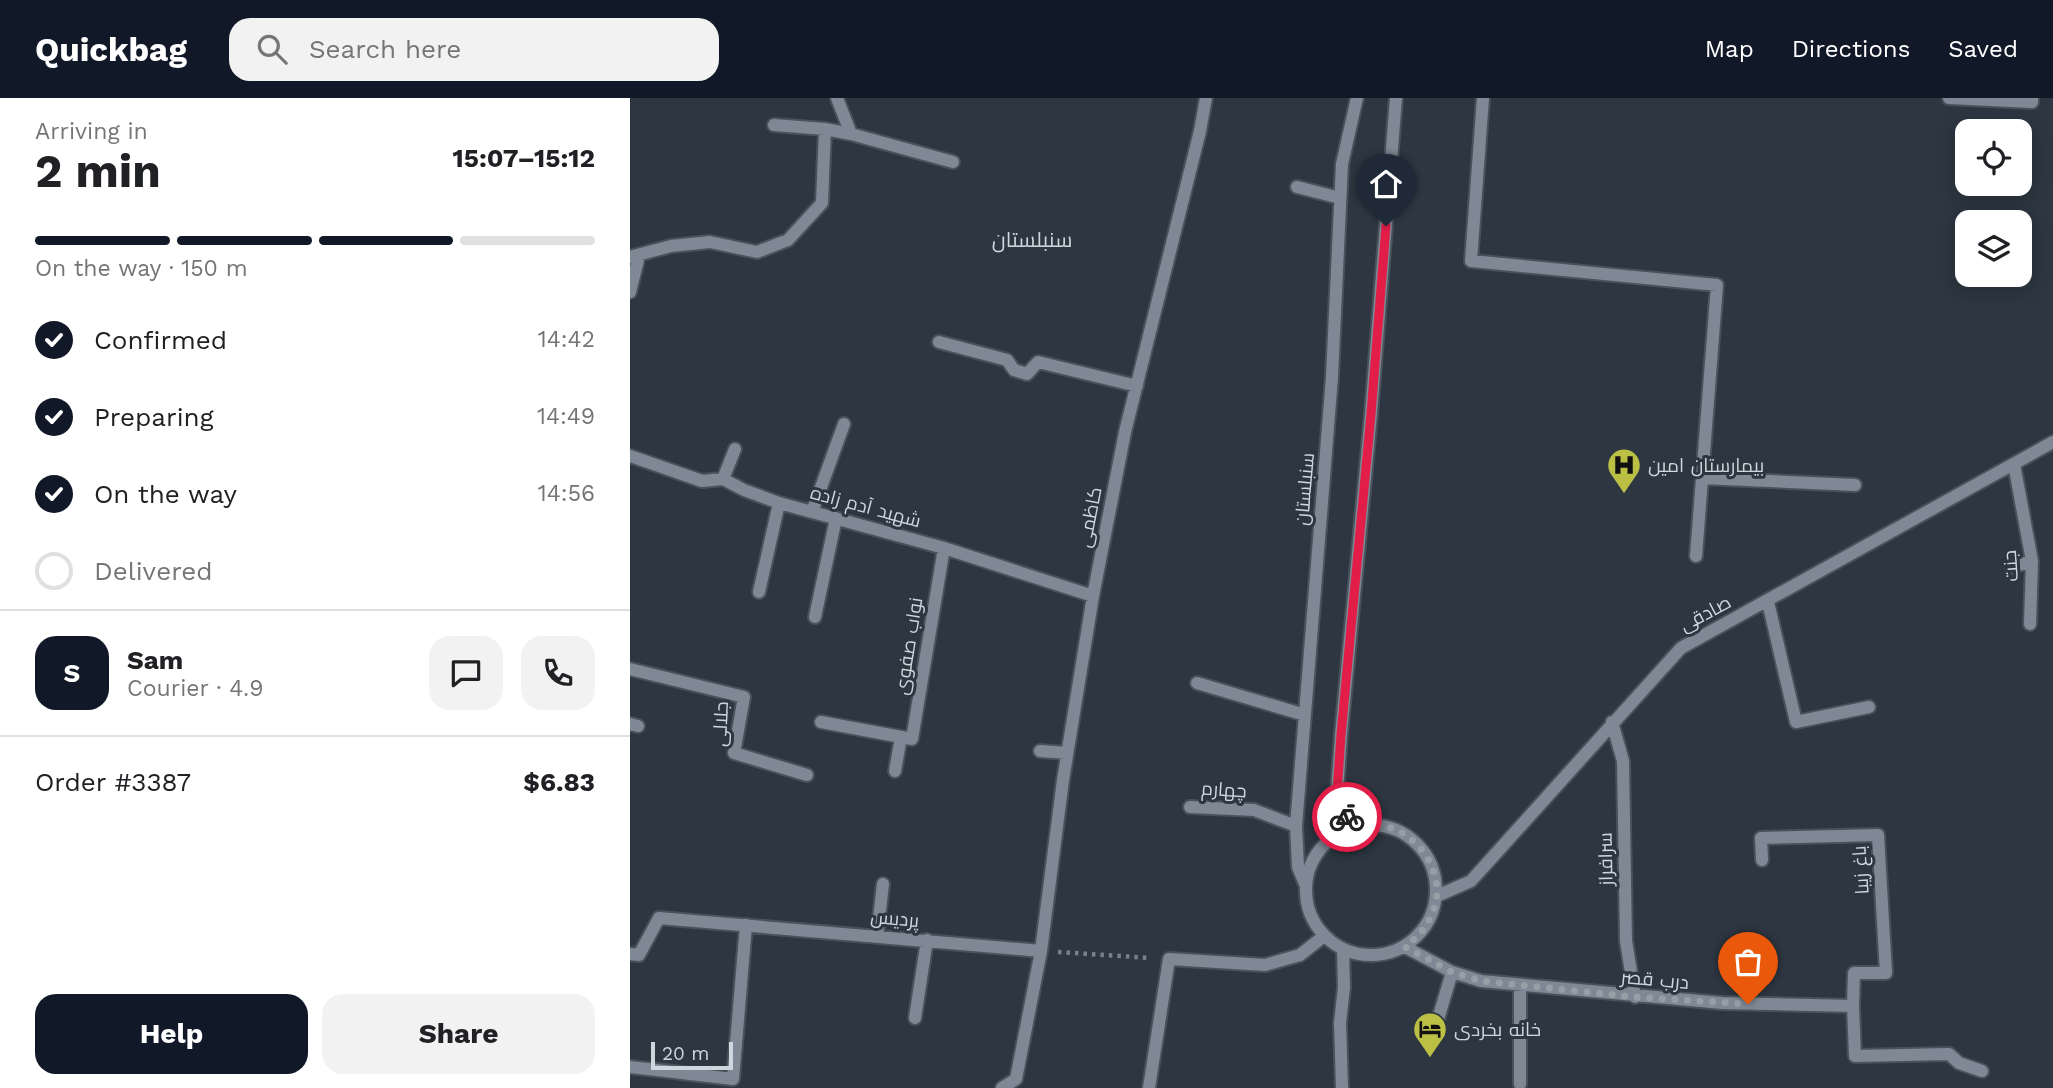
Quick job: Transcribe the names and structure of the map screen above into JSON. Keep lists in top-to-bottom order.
{
  "streets": {
    "street": [
      "سنبلستان",
      "شهید آدم زاده",
      "کاظمی",
      "جنت",
      "صادقی",
      "نواب صفوی",
      "جلالی",
      "چهارم",
      "سرافراز",
      "باغ زیبا",
      "پردیس",
      "درب قصر"
    ]
  },
  "crossings": [
    ["سنبلستان", "صادقی"],
    ["سنبلستان", "چهارم"],
    ["سنبلستان", "درب قصر"],
    ["شهید آدم زاده", "کاظمی"],
    ["شهید آدم زاده", "نواب صفوی"],
    ["کاظمی", "پردیس"],
    ["جنت", "صادقی"],
    ["صادقی", "سرافراز"],
    ["صادقی", "درب قصر"],
    ["سرافراز", "درب قصر"],
    ["باغ زیبا", "درب قصر"]
  ],
  "districts": ["سنبلستان"],
  "places": {
    "hospital": ["بیمارستان امین"],
    "hotel": ["خانه بخردی"]
  },
  "scale_bar": "20 m",
  "page": {
    "header": "Quickbag",
    "search": "Search here",
    "nav": ["Map", "Directions", "Saved"],
    "heading": ["2 min", "Arriving in", "15:07–15:12"],
    "panel": [
      "Sam",
      "Courier · 4.9",
      "Order #3387",
      "$6.83"
    ],
    "bar": "On the way · 150 m",
    "list": [
      ["Confirmed", "14:42"],
      ["Preparing", "14:49"],
      ["On the way", "14:56"],
      "Delivered"
    ],
    "round": "S",
    "buttons": ["Help", "Share"],
    "scale": "20 m"
  }
}
